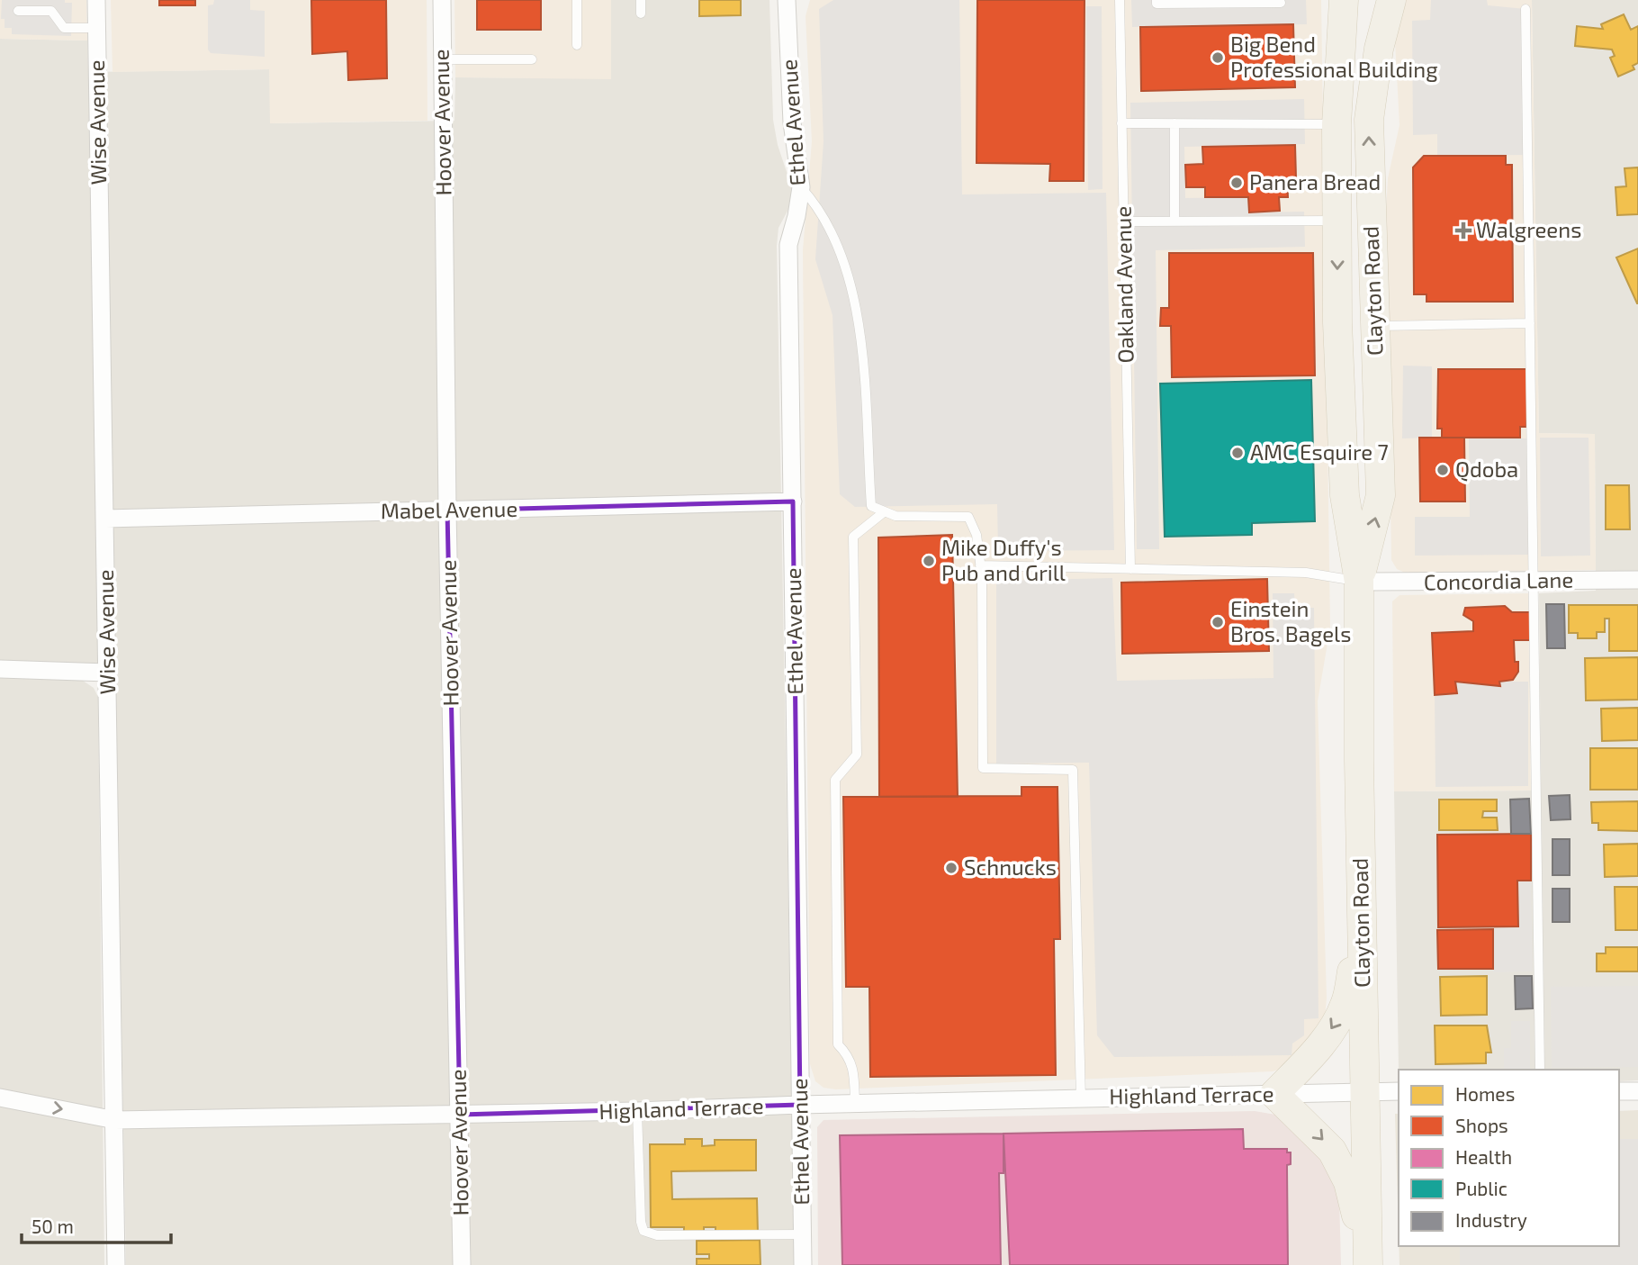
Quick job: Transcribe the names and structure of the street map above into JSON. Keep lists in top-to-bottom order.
{
  "streets": {
    "main road": ["Clayton Road"],
    "street": [
      "Wise Avenue",
      "Hoover Avenue",
      "Ethel Avenue",
      "Mabel Avenue",
      "Concordia Lane",
      "Highland Terrace"
    ],
    "lane": ["Oakland Avenue"]
  },
  "crossings": [
    ["Wise Avenue", "Mabel Avenue"],
    ["Wise Avenue", "Highland Terrace"],
    ["Hoover Avenue", "Mabel Avenue"],
    ["Hoover Avenue", "Highland Terrace"],
    ["Ethel Avenue", "Mabel Avenue"],
    ["Ethel Avenue", "Highland Terrace"],
    ["Clayton Road", "Concordia Lane"],
    ["Clayton Road", "Highland Terrace"]
  ],
  "places": {
    "other": [
      "Big Bend Professional Building",
      "Panera Bread",
      "AMC Esquire 7",
      "Qdoba",
      "Mike Duffy's Pub and Grill",
      "Einstein Bros. Bagels",
      "Schnucks"
    ],
    "health": ["Walgreens"]
  },
  "legend": [
    "Homes",
    "Shops",
    "Health",
    "Public",
    "Industry"
  ],
  "scale_bar": "50 m"
}
